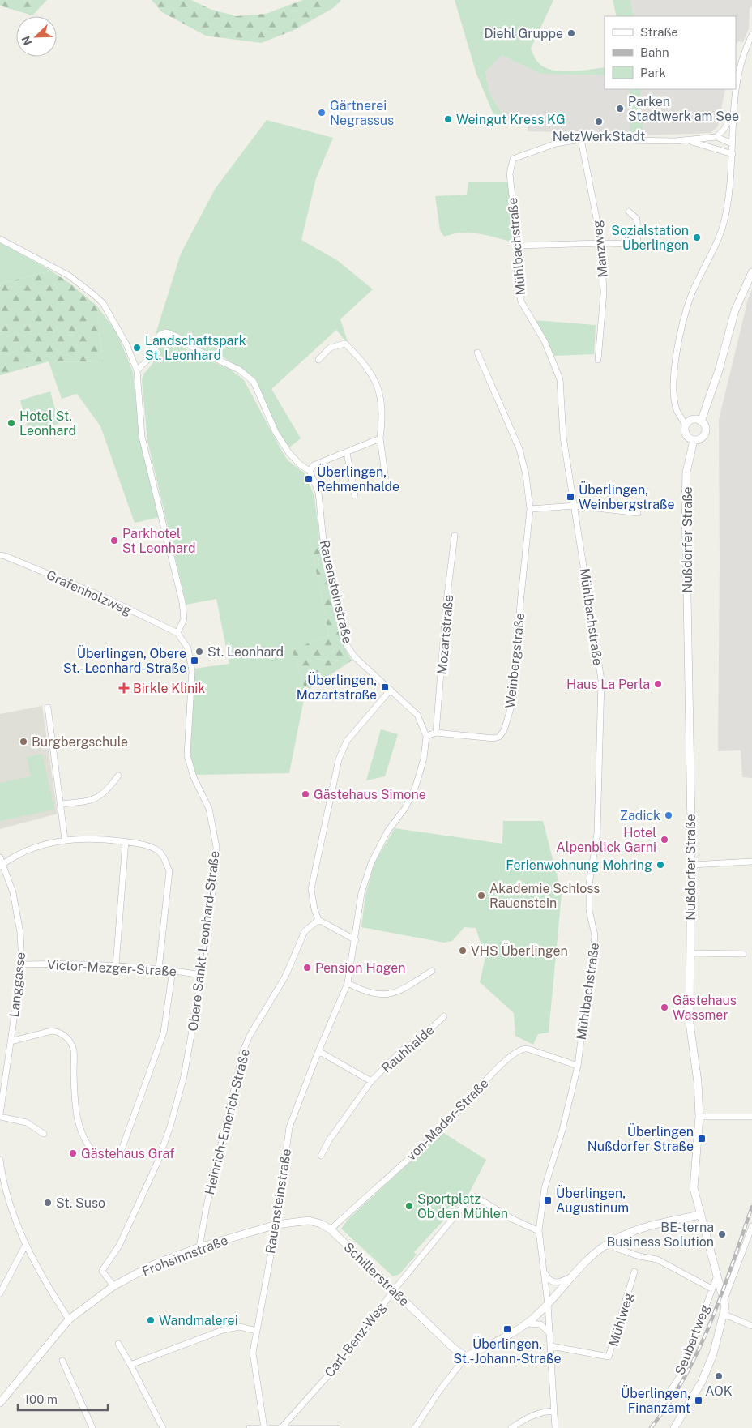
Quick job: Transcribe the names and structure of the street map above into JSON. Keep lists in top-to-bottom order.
{
  "streets": {
    "street": [
      "Mühlbachstraße",
      "Manzweg",
      "Nußdorfer Straße",
      "Rauensteinstraße",
      "Grafenholzweg",
      "Mozartstraße",
      "Weinbergstraße",
      "Obere Sankt-Leonhard-Straße",
      "Victor-Mezger-Straße",
      "Langgasse",
      "Rauhhalde",
      "von-Mader-Straße",
      "Heinrich-Emerich-Straße",
      "Frohsinnstraße",
      "Schillerstraße",
      "Mühlweg",
      "Carl-Benz-Weg",
      "Seubertweg"
    ]
  },
  "crossings": [
    ["Mühlbachstraße", "Manzweg"],
    ["Mühlbachstraße", "von-Mader-Straße"],
    ["Mühlbachstraße", "Mühlweg"],
    ["Mühlbachstraße", "Carl-Benz-Weg"],
    ["Nußdorfer Straße", "Seubertweg"],
    ["Rauensteinstraße", "Weinbergstraße"],
    ["Rauensteinstraße", "Rauhhalde"],
    ["Rauensteinstraße", "Frohsinnstraße"],
    ["Rauensteinstraße", "Schillerstraße"],
    ["Grafenholzweg", "Obere Sankt-Leonhard-Straße"],
    ["Mozartstraße", "Weinbergstraße"],
    ["Obere Sankt-Leonhard-Straße", "Victor-Mezger-Straße"],
    ["Obere Sankt-Leonhard-Straße", "Frohsinnstraße"],
    ["Victor-Mezger-Straße", "Langgasse"],
    ["von-Mader-Straße", "Schillerstraße"],
    ["Heinrich-Emerich-Straße", "Frohsinnstraße"],
    ["Frohsinnstraße", "Schillerstraße"],
    ["Schillerstraße", "Carl-Benz-Weg"]
  ],
  "places": {
    "other": [
      "Diehl Gruppe",
      "Parken Stadtwerk am See",
      "Gärtnerei Negrassus",
      "Weingut Kress KG",
      "NetzWerkStadt",
      "Sozialstation Überlingen",
      "Landschaftspark St. Leonhard",
      "Hotel St. Leonhard",
      "Parkhotel St Leonhard",
      "St. Leonhard",
      "Haus La Perla",
      "Burgbergschule",
      "Gästehaus Simone",
      "Zadick",
      "Hotel Alpenblick Garni",
      "Ferienwohnung Mohring",
      "Akademie Schloss Rauenstein",
      "VHS Überlingen",
      "Pension Hagen",
      "Gästehaus Wassmer",
      "Gästehaus Graf",
      "St. Suso",
      "Sportplatz Ob den Mühlen",
      "BE-terna Business Solution",
      "Wandmalerei",
      "AOK"
    ],
    "transit": [
      "Überlingen, Rehmenhalde",
      "Überlingen, Weinbergstraße",
      "Überlingen, Obere St.-Leonhard-Straße",
      "Überlingen, Mozartstraße",
      "Überlingen Nußdorfer Straße",
      "Überlingen, Augustinum",
      "Überlingen, St.-Johann-Straße",
      "Überlingen, Finanzamt"
    ],
    "health": ["Birkle Klinik"]
  },
  "legend": ["Straße", "Bahn", "Park"],
  "scale_bar": "100 m",
  "north": "bottom left"
}
